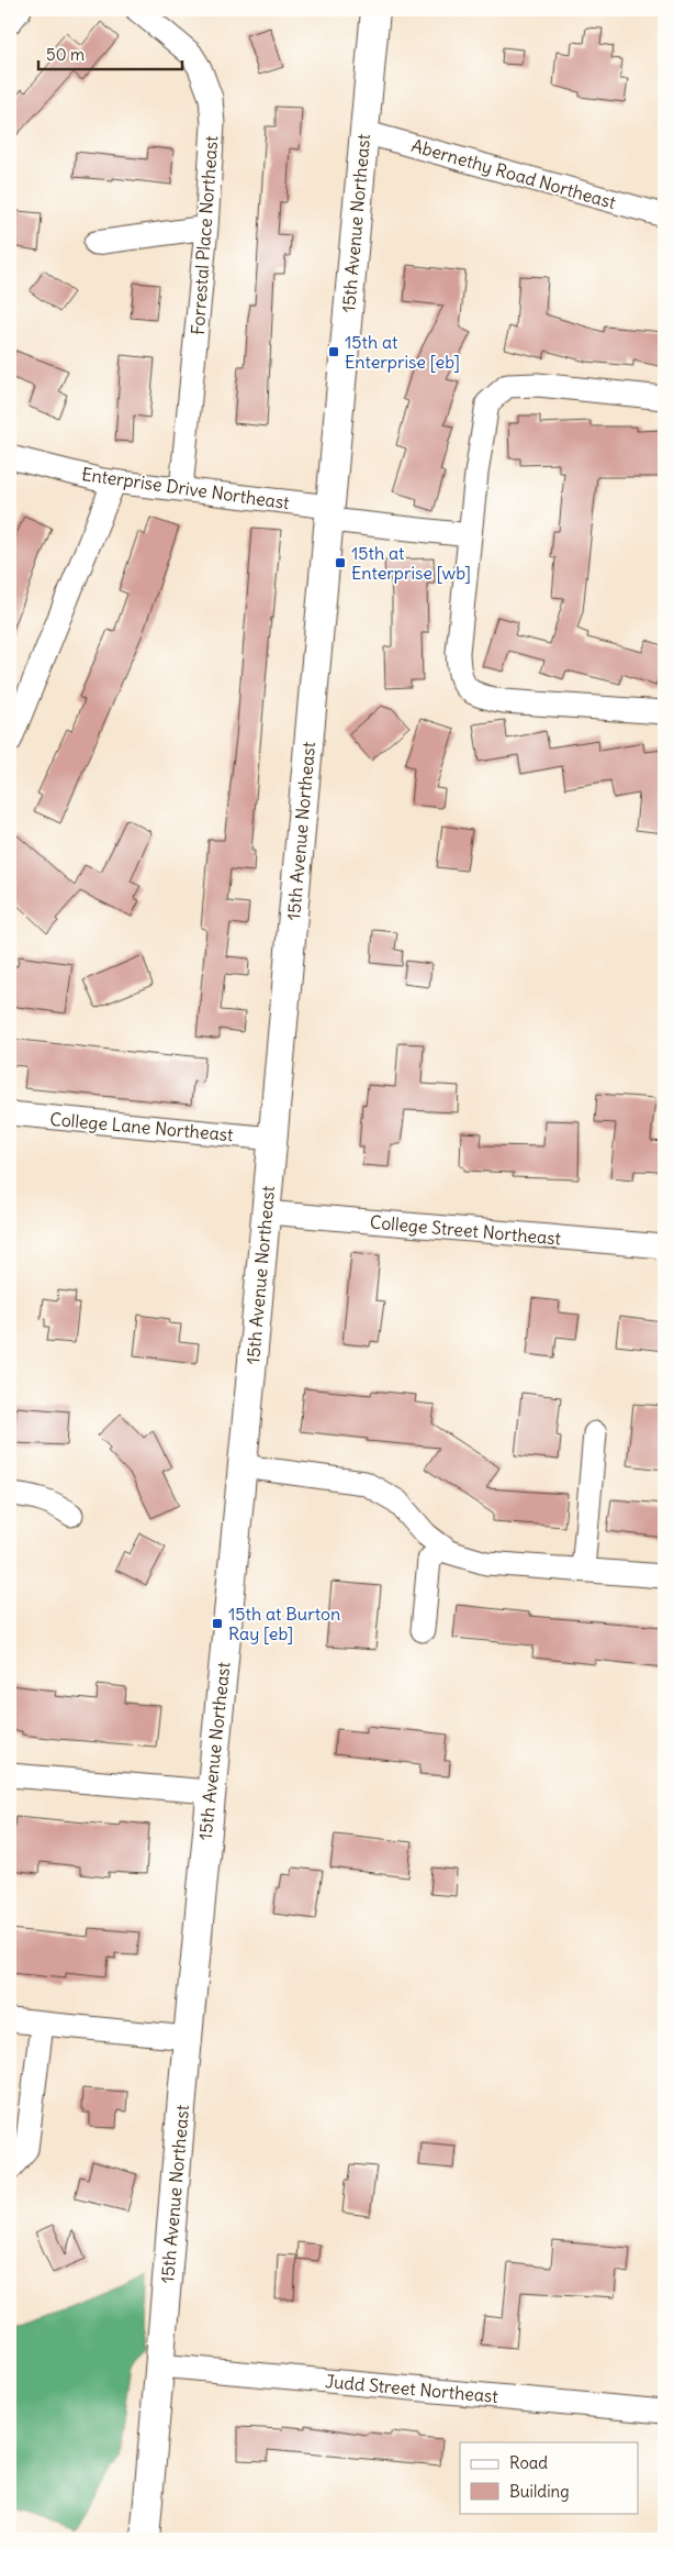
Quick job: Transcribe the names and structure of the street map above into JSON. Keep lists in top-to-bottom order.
{
  "streets": {
    "street": [
      "Abernethy Road Northeast",
      "15th Avenue Northeast",
      "Forrestal Place Northeast",
      "Enterprise Drive Northeast",
      "College Lane Northeast",
      "College Street Northeast",
      "Judd Street Northeast"
    ]
  },
  "crossings": [
    ["Abernethy Road Northeast", "15th Avenue Northeast"],
    ["15th Avenue Northeast", "Enterprise Drive Northeast"],
    ["15th Avenue Northeast", "College Lane Northeast"],
    ["15th Avenue Northeast", "College Street Northeast"],
    ["15th Avenue Northeast", "Judd Street Northeast"],
    ["Forrestal Place Northeast", "Enterprise Drive Northeast"]
  ],
  "places": {
    "transit": ["15th at Enterprise [eb]", "15th at Enterprise [wb]", "15th at Burton Ray [eb]"]
  },
  "legend": ["Road", "Building"],
  "scale_bar": "50 m"
}
